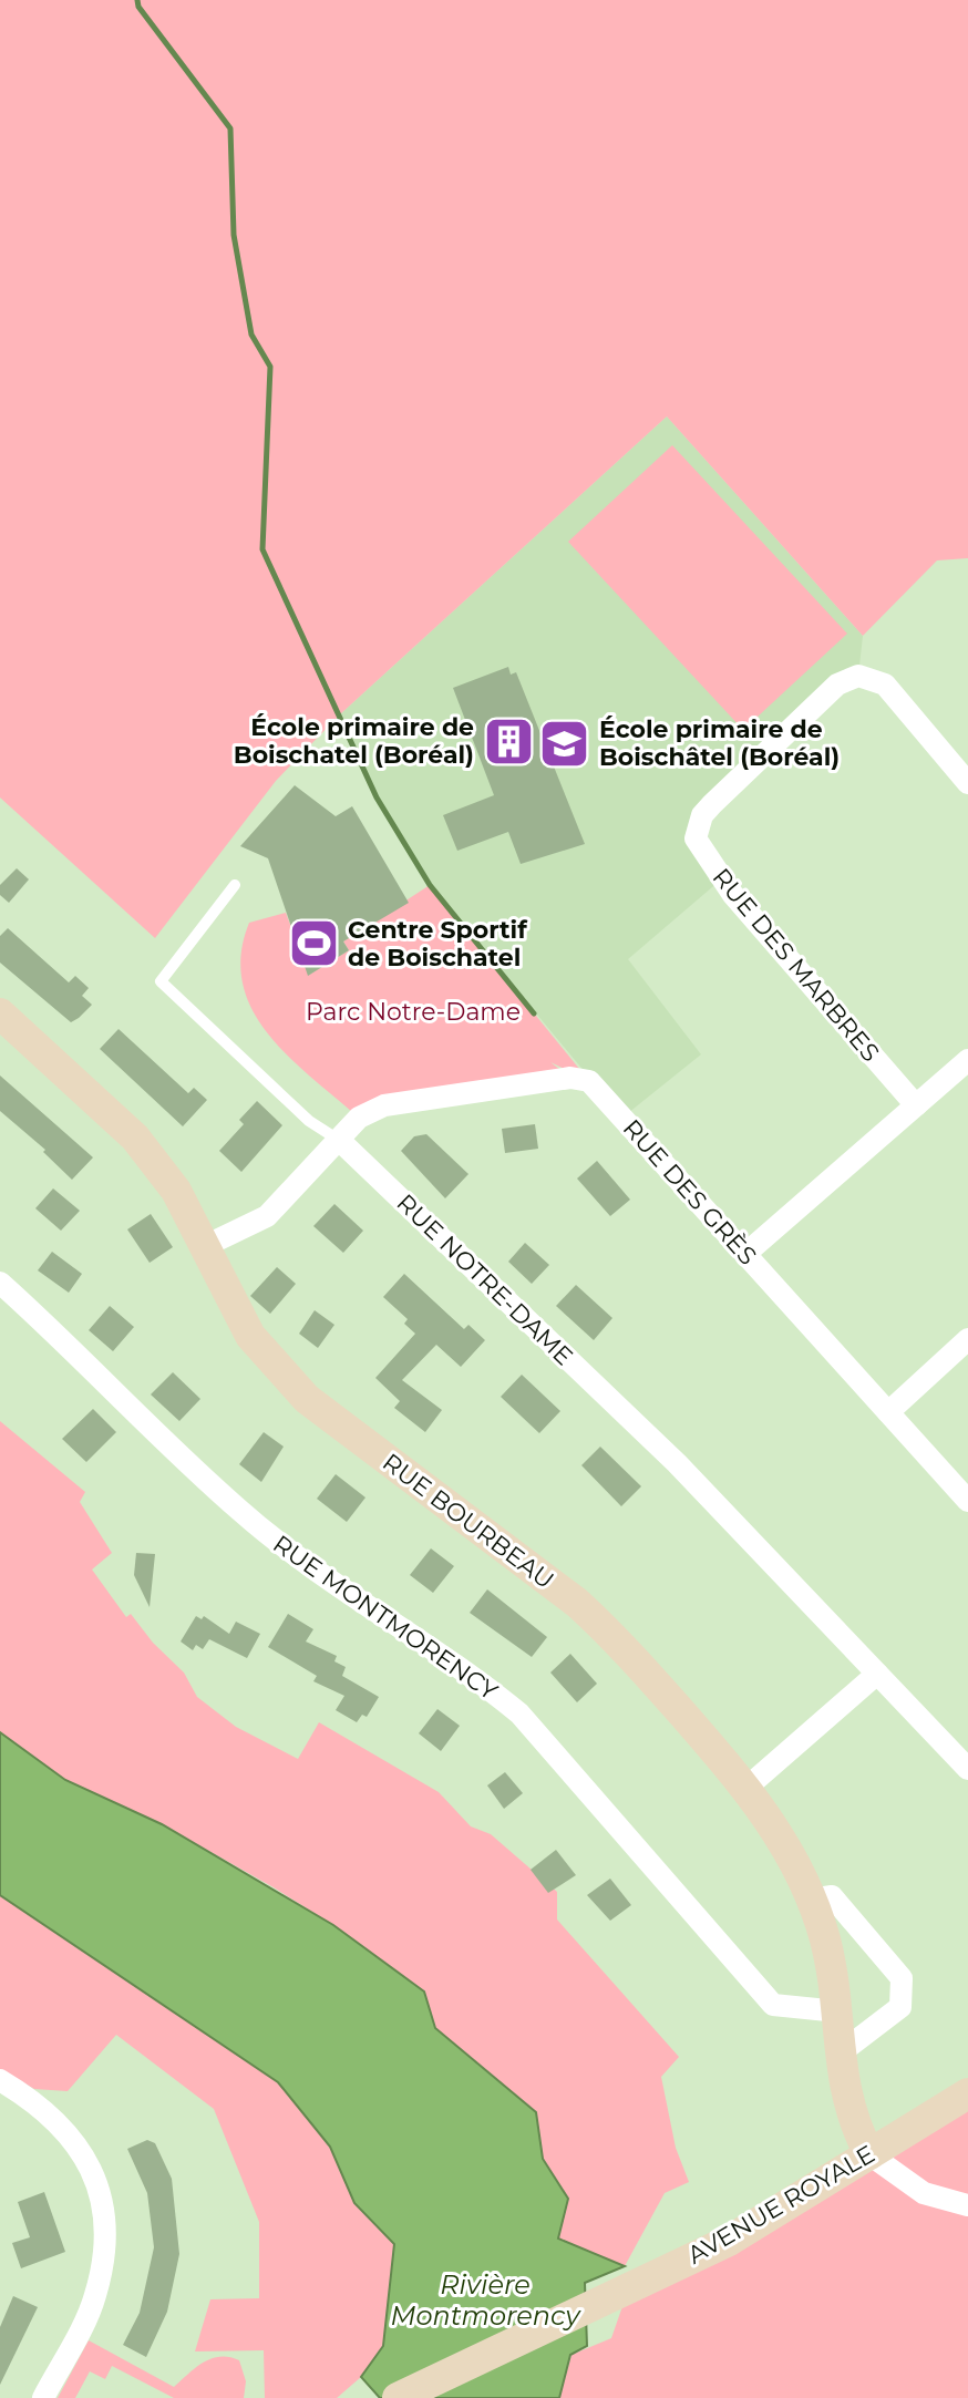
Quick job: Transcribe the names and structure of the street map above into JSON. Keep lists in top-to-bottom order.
{
  "streets": {
    "street": [
      "RUE DES MARBRES",
      "RUE DES GRÈS",
      "RUE NOTRE-DAME",
      "RUE BOURBEAU",
      "RUE MONTMORENCY",
      "AVENUE ROYALE"
    ]
  },
  "crossings": [
    ["RUE DES GRÈS", "RUE NOTRE-DAME"],
    ["RUE BOURBEAU", "RUE MONTMORENCY"],
    ["RUE BOURBEAU", "AVENUE ROYALE"]
  ],
  "water": ["Rivière Montmorency"],
  "parks": ["Parc Notre-Dame"],
  "places": {
    "building": ["École primaire de Boischatel (Boréal)"],
    "school or university": ["École primaire de Boischâtel (Boréal)"],
    "sports": ["Centre Sportif de Boischatel"]
  }
}
